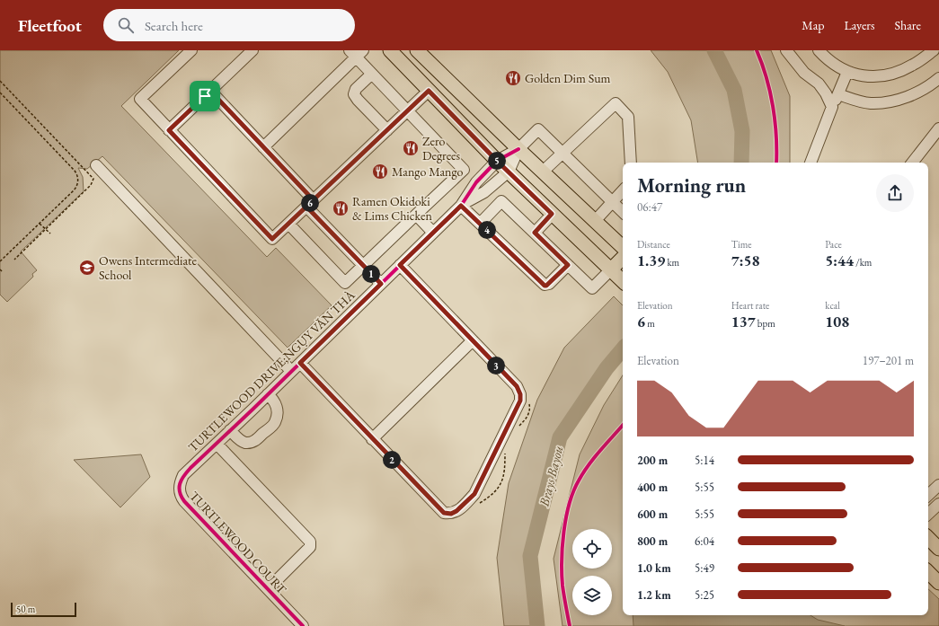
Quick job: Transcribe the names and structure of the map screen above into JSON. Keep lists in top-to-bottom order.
{
  "streets": {
    "street": ["TURTLEWOOD DRIVE;NGỤY VĂN THÀ", "TURTLEWOOD COURT"]
  },
  "crossings": [
    ["TURTLEWOOD DRIVE;NGỤY VĂN THÀ", "TURTLEWOOD COURT"]
  ],
  "water": ["Brays Bayou"],
  "places": {
    "restaurant": [
      "Golden Dim Sum",
      "Zero Degrees",
      "Mango Mango",
      "Ramen Okidoki & Lims Chicken"
    ],
    "school or university": ["Owens Intermediate School"]
  },
  "scale_bar": "50 m",
  "page": {
    "header": "Fleetfoot",
    "search": "Search here",
    "nav": ["Map", "Layers", "Share"],
    "pins": [
      "5",
      "6",
      "4",
      "1",
      "3",
      "2"
    ],
    "heading": ["Morning run", "06:47"],
    "stats": [
      ["Distance", "1.39 km"],
      ["Time", "7:58"],
      ["Pace", "5:44 /km"],
      ["Elevation", "6 m"],
      ["Heart rate", "137 bpm"],
      ["kcal", "108"]
    ],
    "chart": ["Elevation", "197–201 m"],
    "list": [
      {
        "name": "200 m",
        "note": "5:14"
      },
      {
        "name": "400 m",
        "note": "5:55"
      },
      {
        "name": "600 m",
        "note": "5:55"
      },
      {
        "name": "800 m",
        "note": "6:04"
      },
      {
        "name": "1.0 km",
        "note": "5:49"
      },
      {
        "name": "1.2 km",
        "note": "5:25"
      }
    ],
    "scale": "50 m"
  }
}
